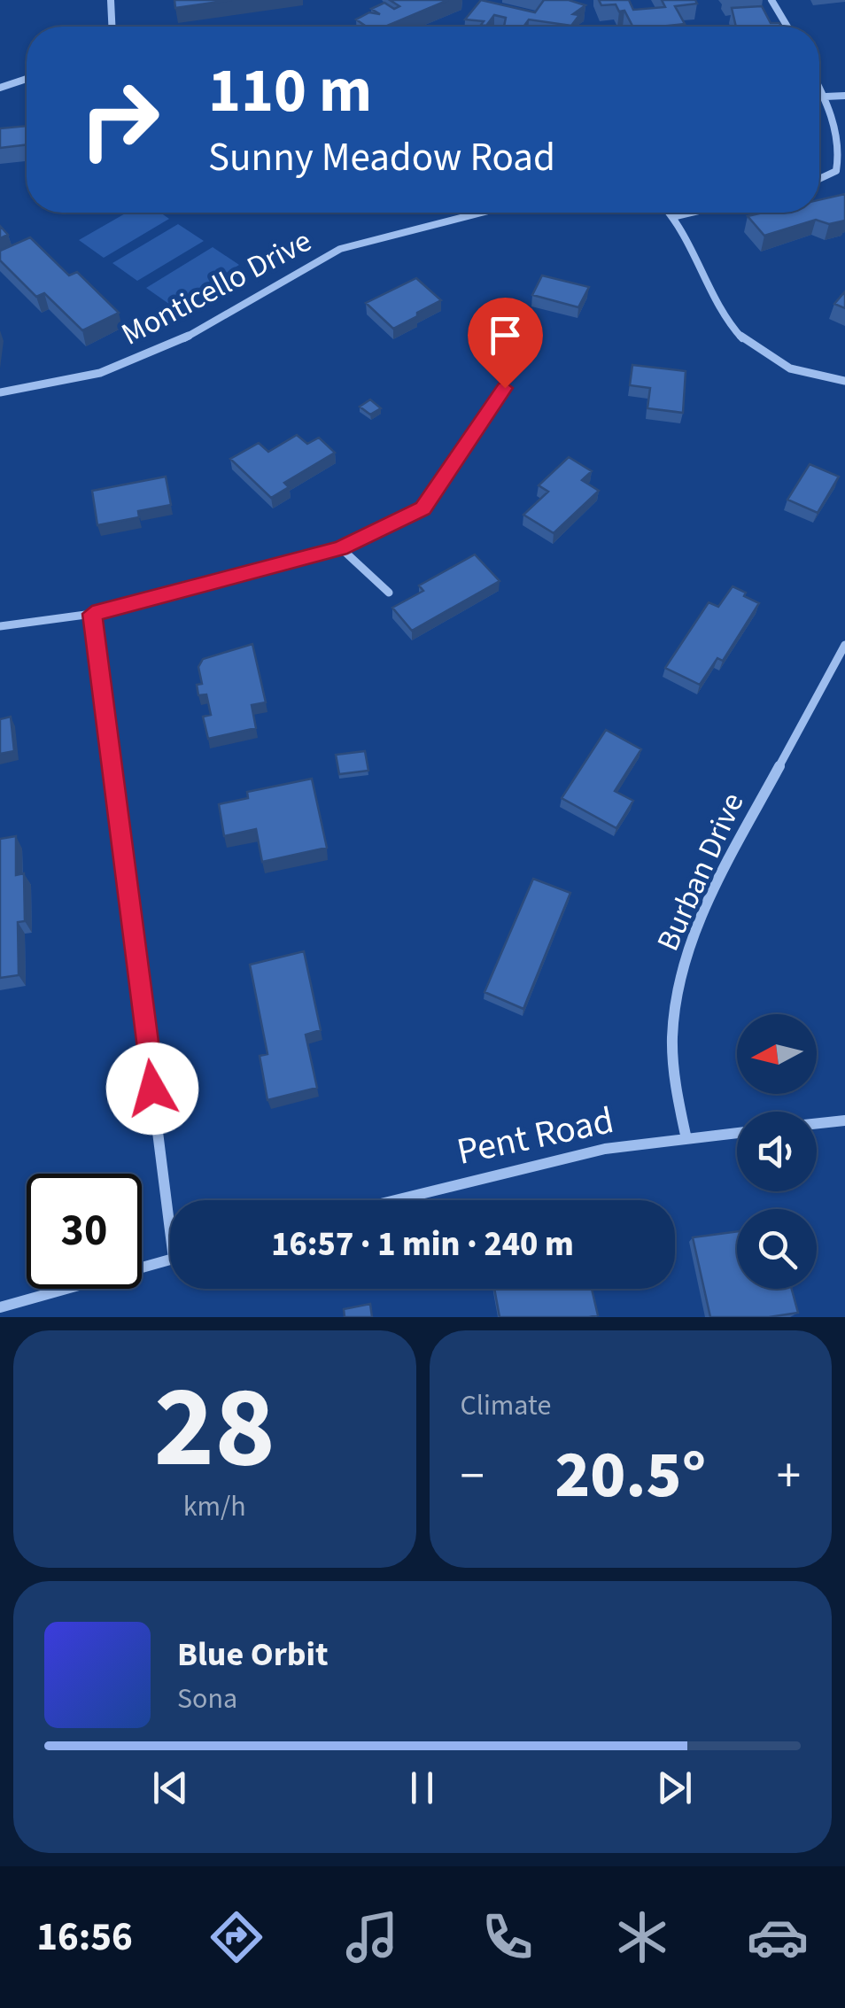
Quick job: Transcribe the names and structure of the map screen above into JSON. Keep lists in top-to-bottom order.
{
  "streets": {
    "street": ["Monticello Drive", "Burban Drive", "Pent Road"]
  },
  "crossings": [
    ["Burban Drive", "Pent Road"]
  ],
  "north": "left",
  "page": {
    "turn": ["110 m", "Sunny Meadow Road"],
    "limit": "30",
    "trip": "16:57 · 1 min · 240 m",
    "tile": [
      ["28", "km/h"],
      "Climate"
    ],
    "heat": ["−", "20.5°", "+"],
    "song": ["Blue Orbit", "Sona"],
    "tabs": "16:56"
  }
}
